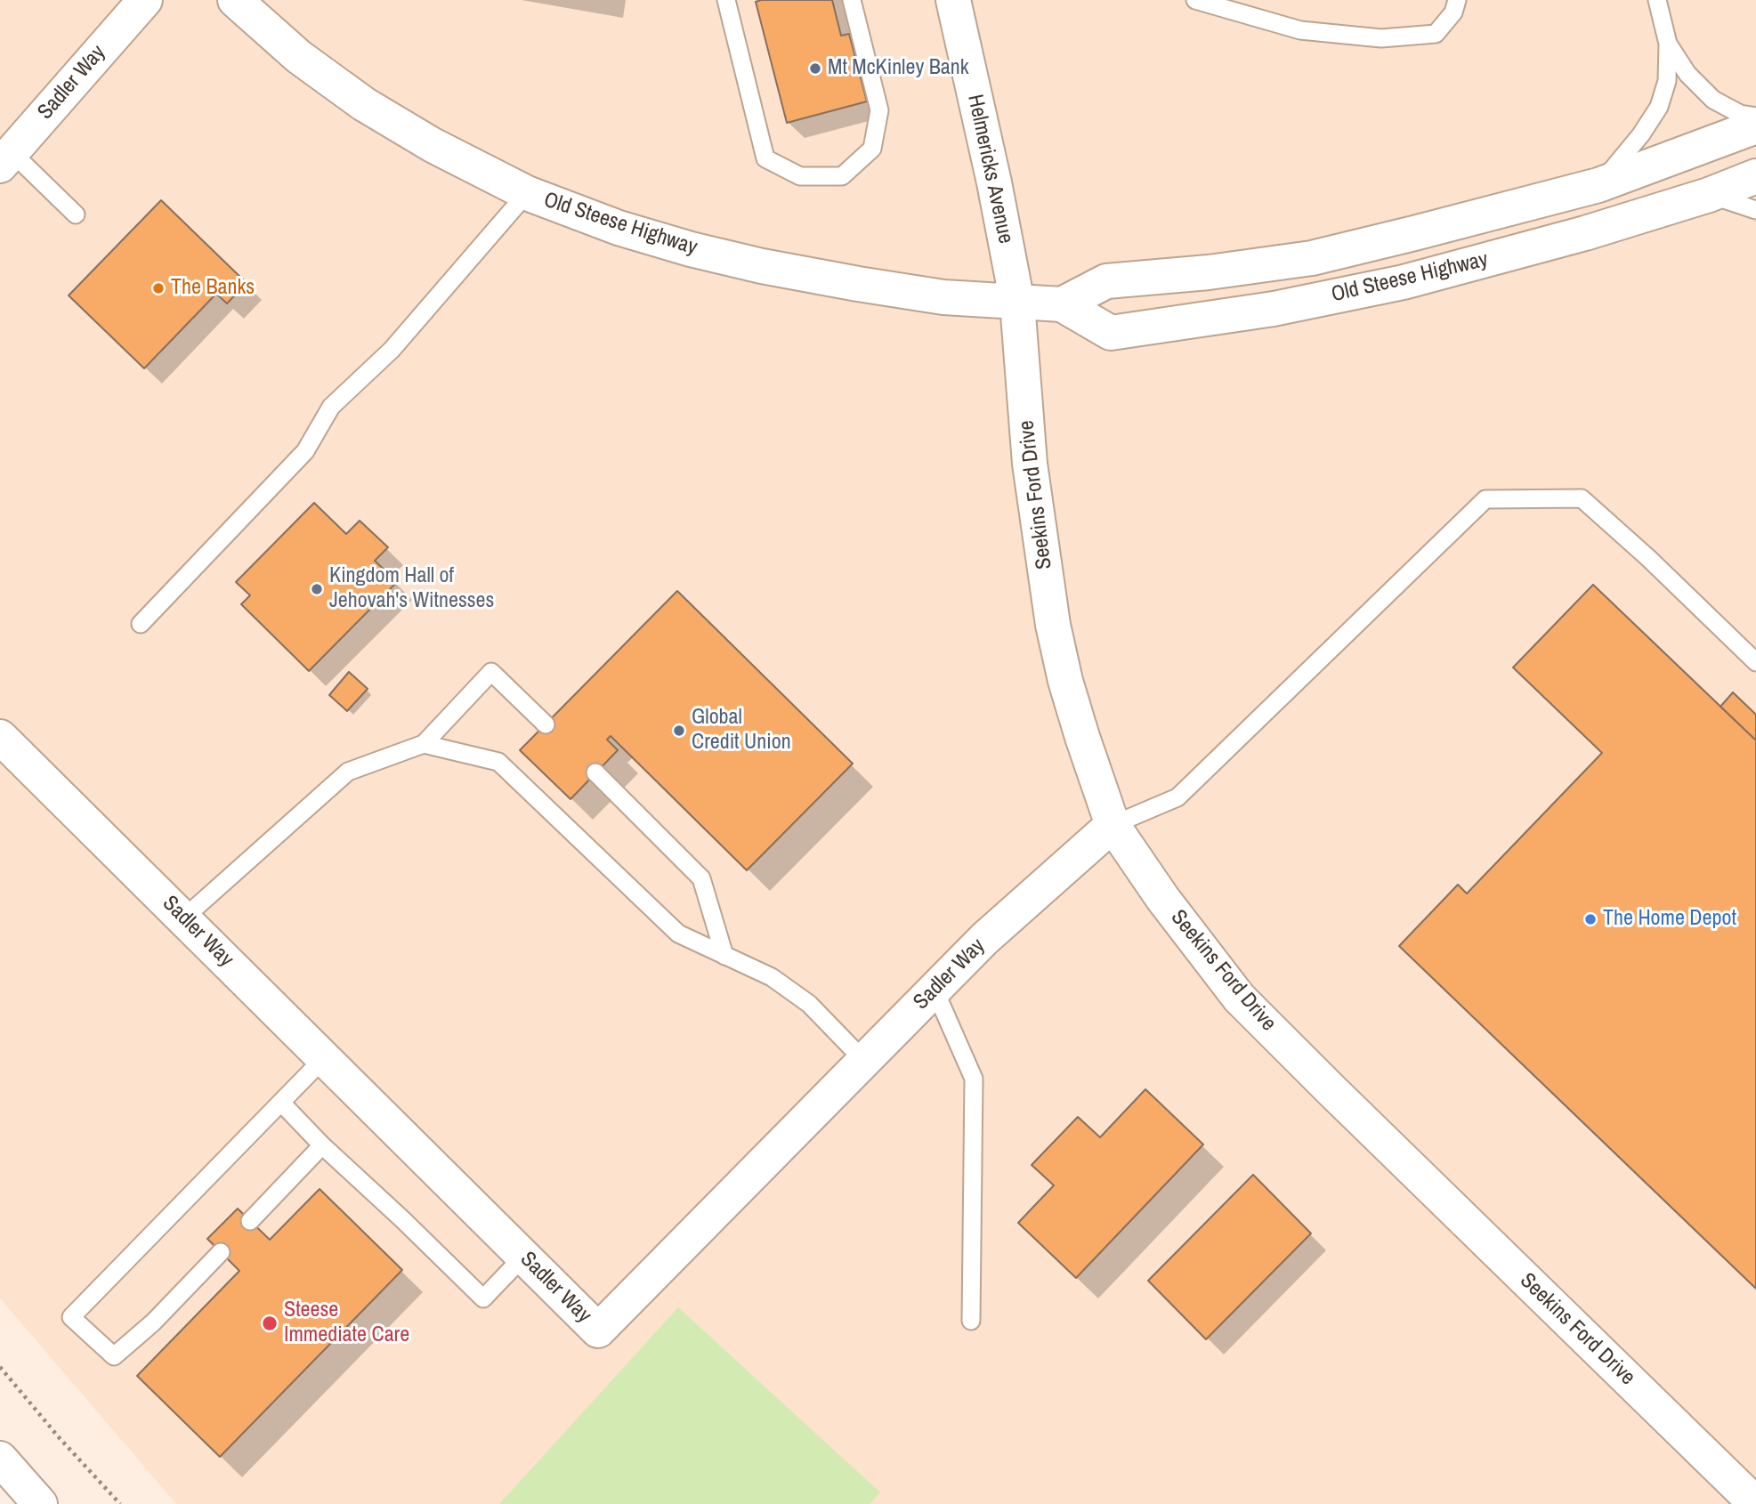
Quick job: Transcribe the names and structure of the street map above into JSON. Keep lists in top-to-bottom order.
{
  "streets": {
    "main road": [
      "Sadler Way",
      "Helmericks Avenue",
      "Old Steese Highway",
      "Seekins Ford Drive"
    ]
  },
  "crossings": [
    ["Sadler Way", "Seekins Ford Drive"],
    ["Helmericks Avenue", "Old Steese Highway"],
    ["Helmericks Avenue", "Seekins Ford Drive"],
    ["Old Steese Highway", "Seekins Ford Drive"]
  ],
  "places": [
    "Mt McKinley Bank",
    "The Banks",
    "Kingdom Hall of Jehovah's Witnesses",
    "Global Credit Union",
    "The Home Depot",
    "Steese Immediate Care"
  ]
}
